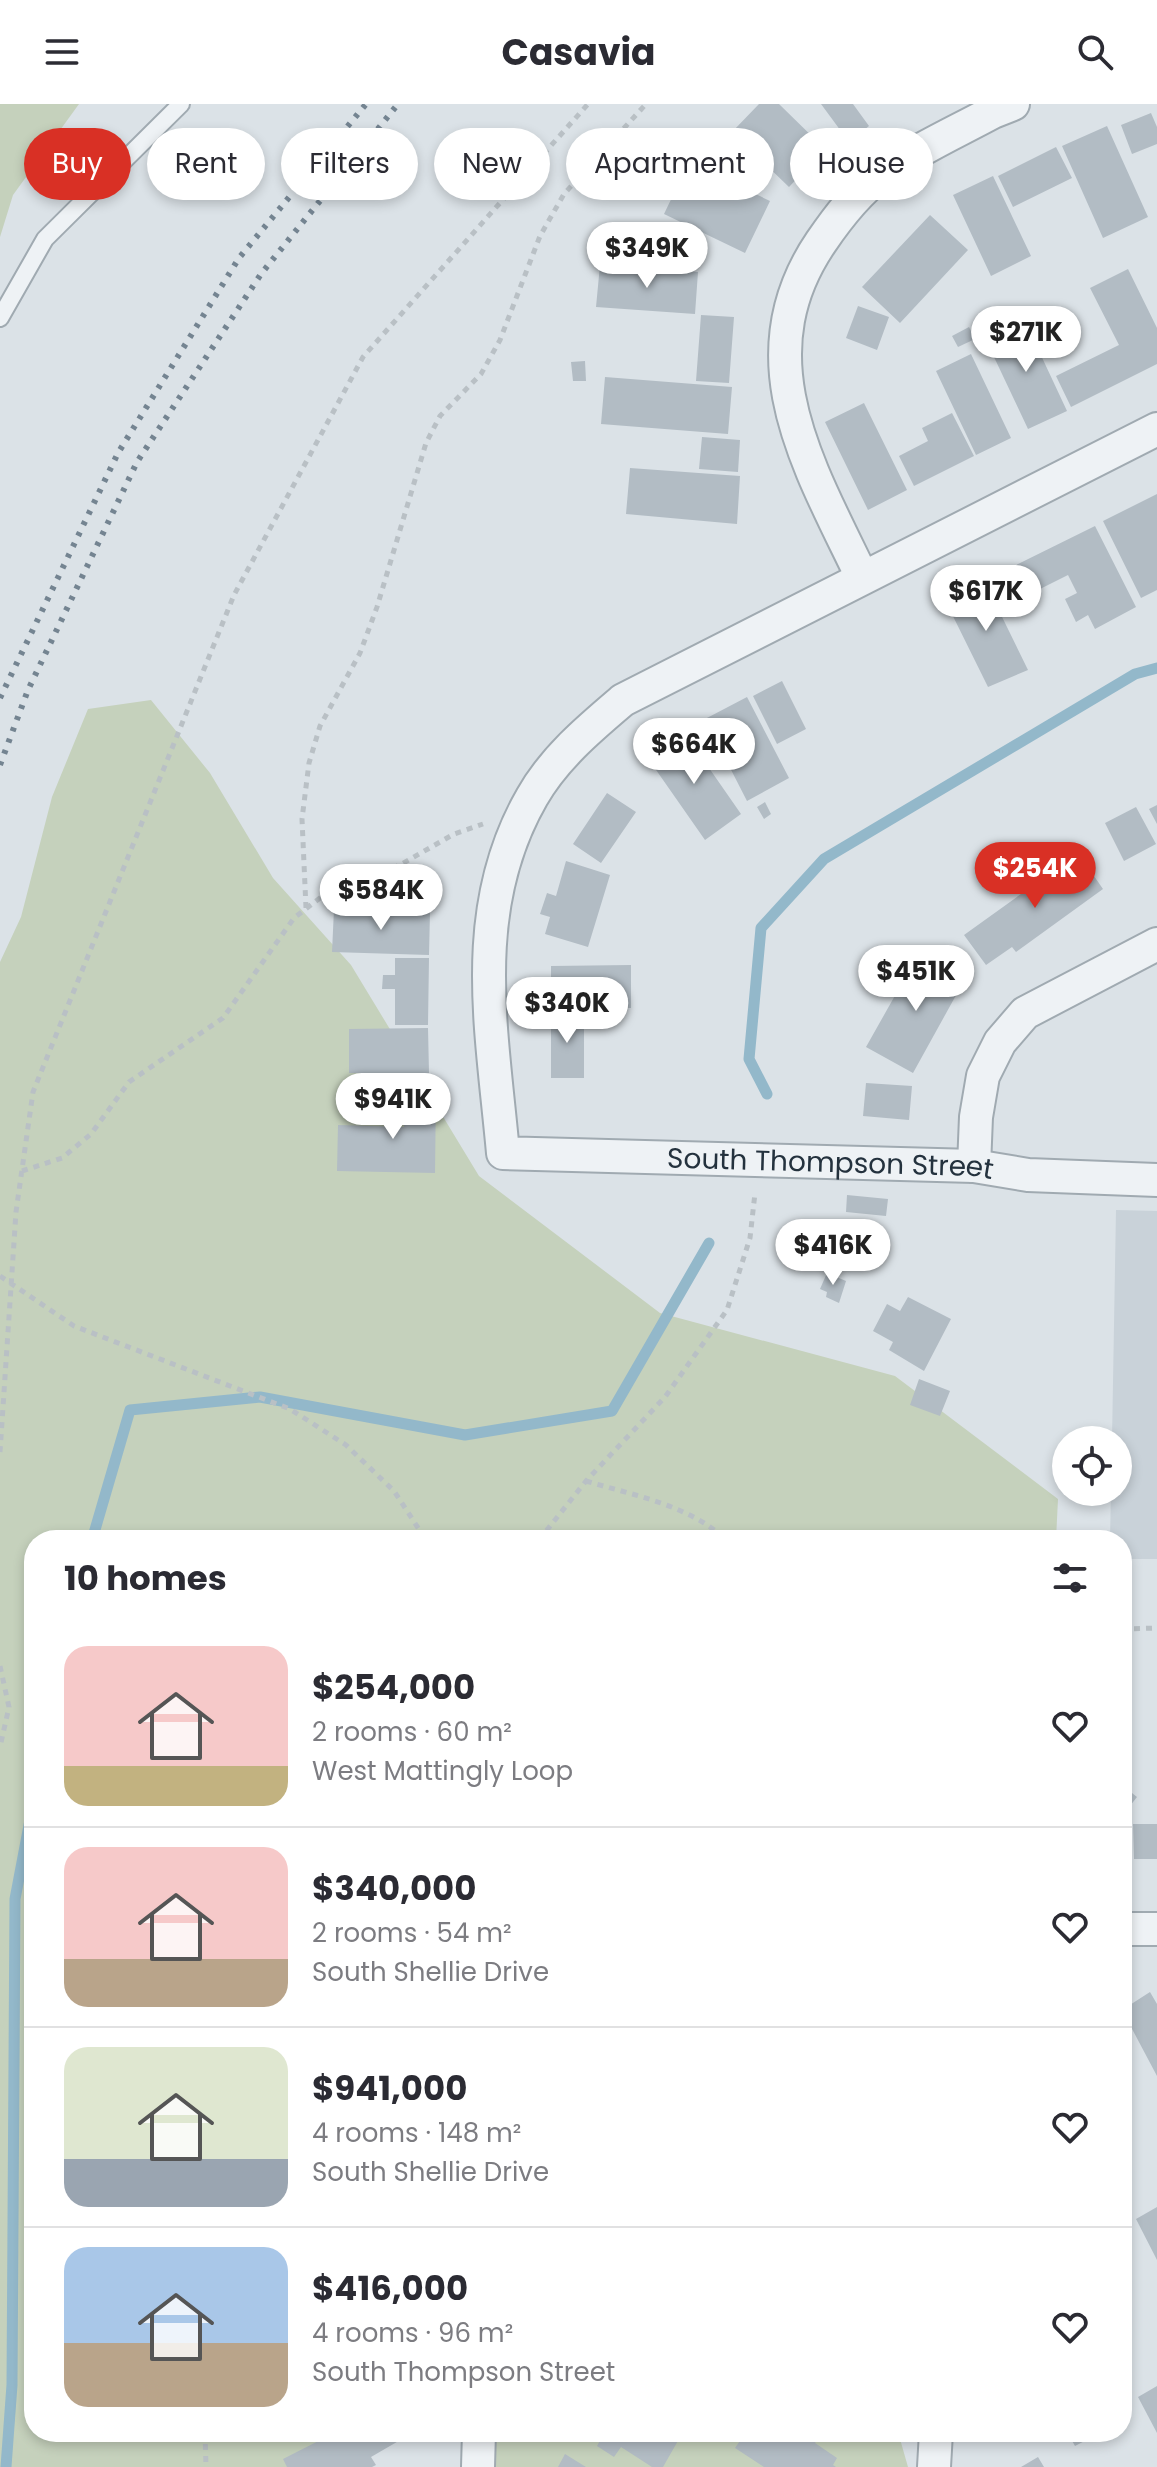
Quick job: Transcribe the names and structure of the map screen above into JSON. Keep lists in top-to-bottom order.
{
  "streets": {
    "street": ["South Thompson Street"]
  },
  "page": {
    "header": "Casavia",
    "chip": [
      "Buy",
      "Rent",
      "Filters",
      "New",
      "Apartment",
      "House"
    ],
    "price": [
      "$349K",
      "$271K",
      "$617K",
      "$664K",
      "$254K",
      "$584K",
      "$451K",
      "$340K",
      "$941K",
      "$416K"
    ],
    "heading": "10 homes",
    "list": [
      {
        "name": "$254,000",
        "note": "2 rooms · 60 m² · West Mattingly Loop"
      },
      {
        "name": "$340,000",
        "note": "2 rooms · 54 m² · South Shellie Drive"
      },
      {
        "name": "$941,000",
        "note": "4 rooms · 148 m² · South Shellie Drive"
      },
      {
        "name": "$416,000",
        "note": "4 rooms · 96 m² · South Thompson Street"
      }
    ]
  }
}
